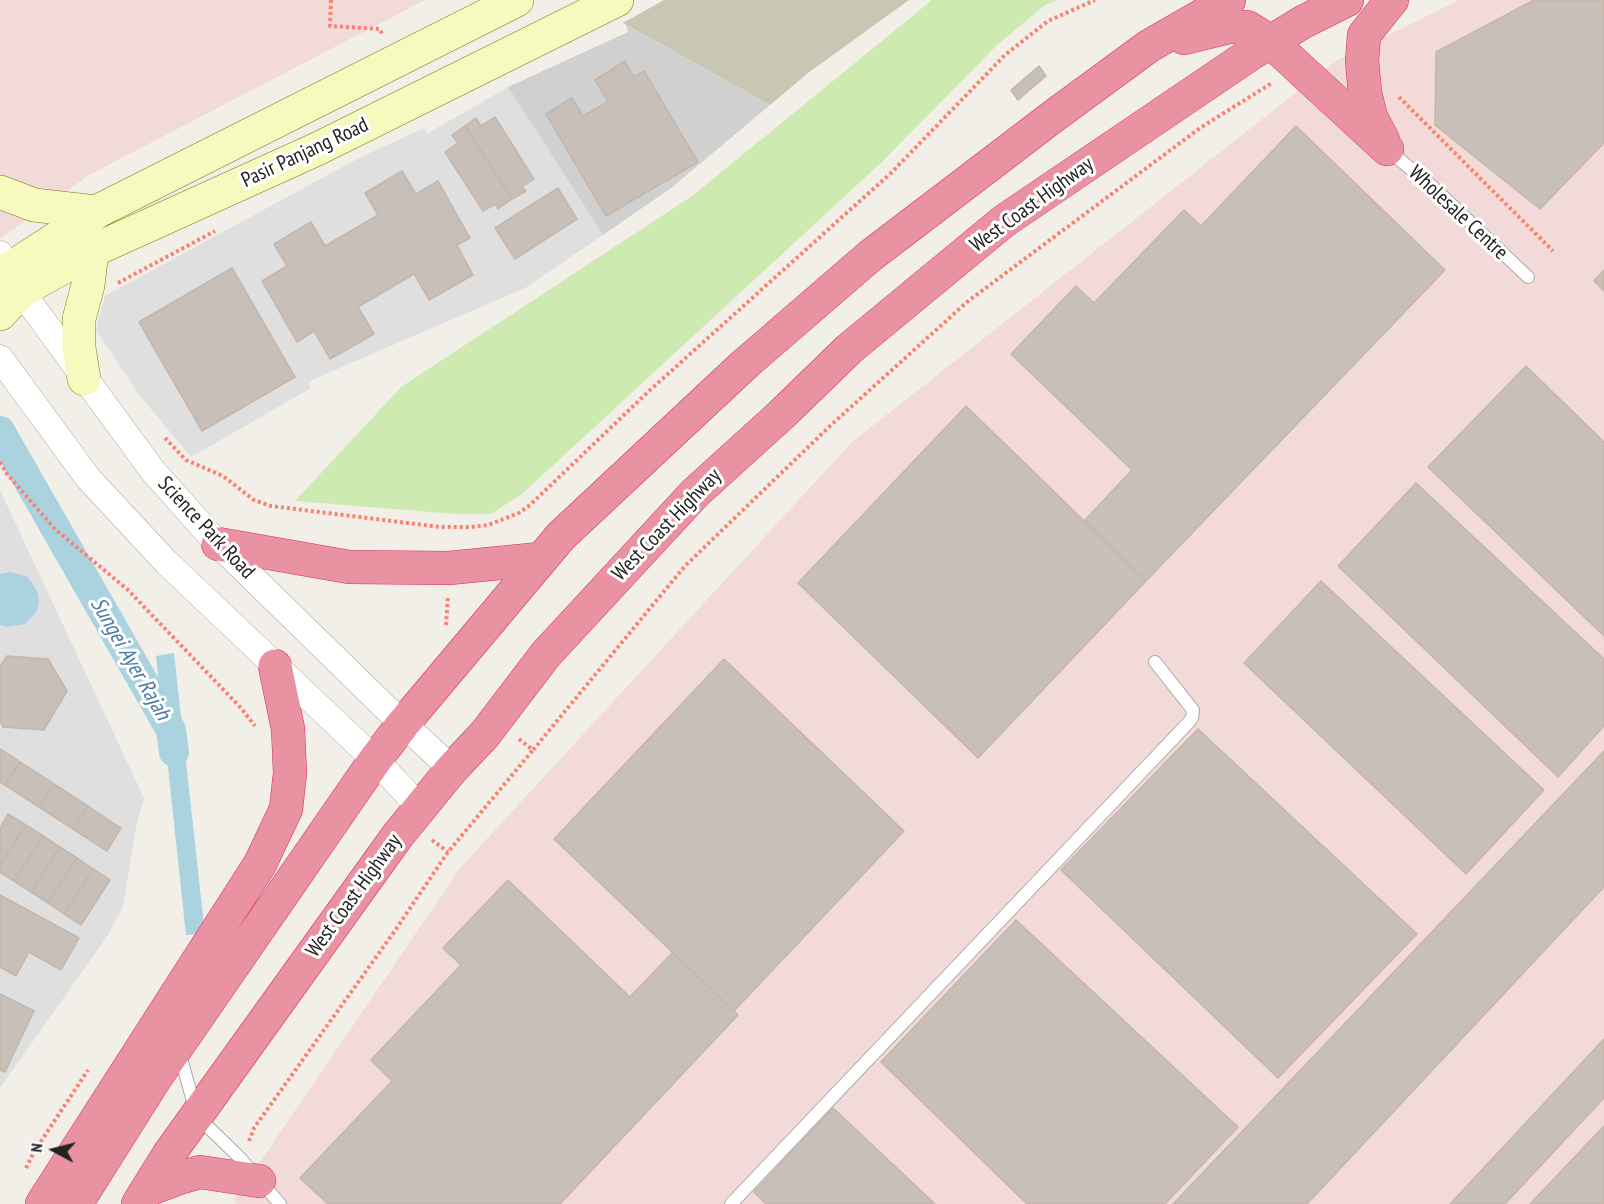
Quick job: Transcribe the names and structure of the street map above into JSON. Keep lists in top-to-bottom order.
{
  "streets": {
    "highway": ["West Coast Highway"],
    "main road": ["Pasir Panjang Road"],
    "street": ["Science Park Road"],
    "lane": ["Wholesale Centre"]
  },
  "crossings": [
    ["Pasir Panjang Road", "Science Park Road"],
    ["West Coast Highway", "Science Park Road"]
  ],
  "water": ["Sungei Ayer Rajah"],
  "north": "left"
}
